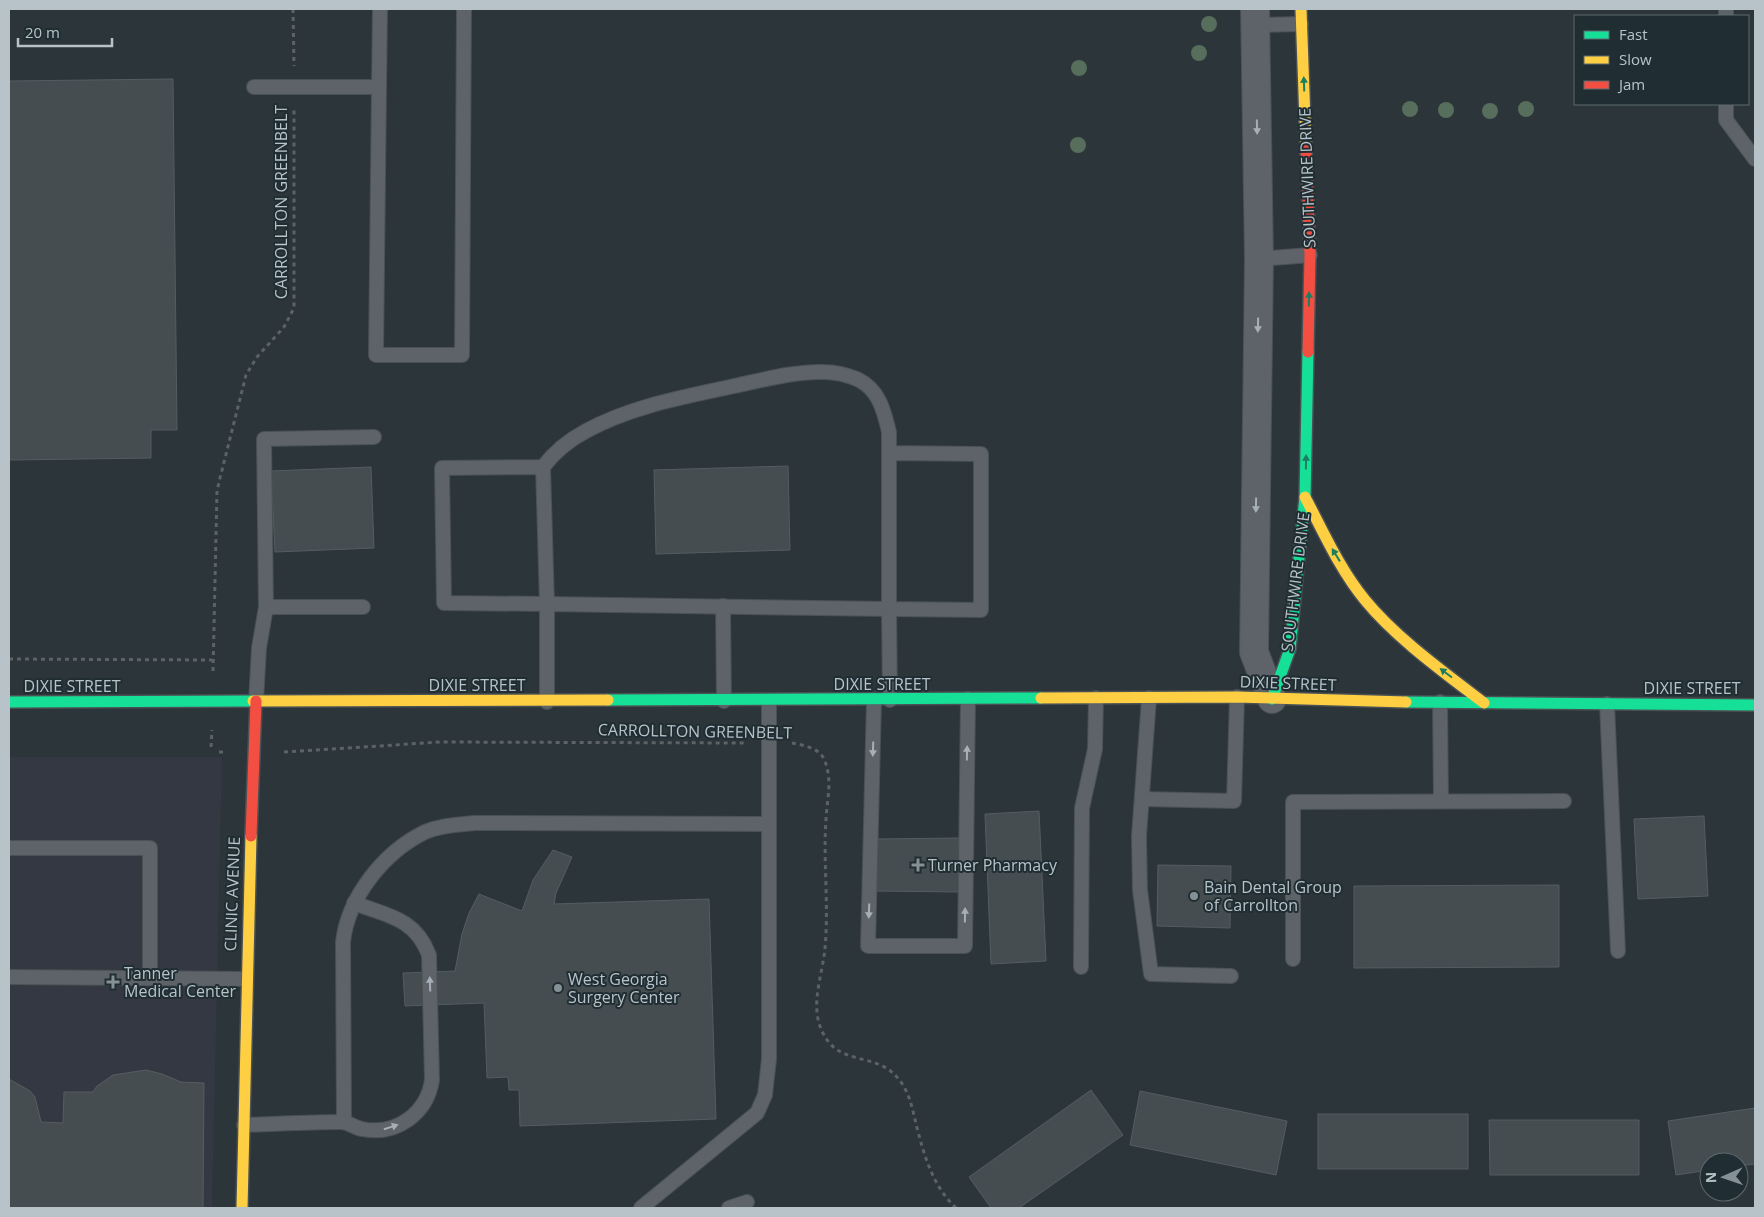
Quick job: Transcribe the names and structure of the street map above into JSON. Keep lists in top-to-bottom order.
{
  "streets": {
    "street": ["SOUTHWIRE DRIVE", "DIXIE STREET", "CLINIC AVENUE"],
    "path": ["CARROLLTON GREENBELT"]
  },
  "crossings": [
    ["SOUTHWIRE DRIVE", "DIXIE STREET"],
    ["DIXIE STREET", "CLINIC AVENUE"]
  ],
  "places": {
    "health": ["Turner Pharmacy", "Tanner Medical Center"],
    "other": ["Bain Dental Group of Carrollton", "West Georgia Surgery Center"]
  },
  "legend": ["Fast", "Slow", "Jam"],
  "scale_bar": "20 m",
  "north": "left"
}
